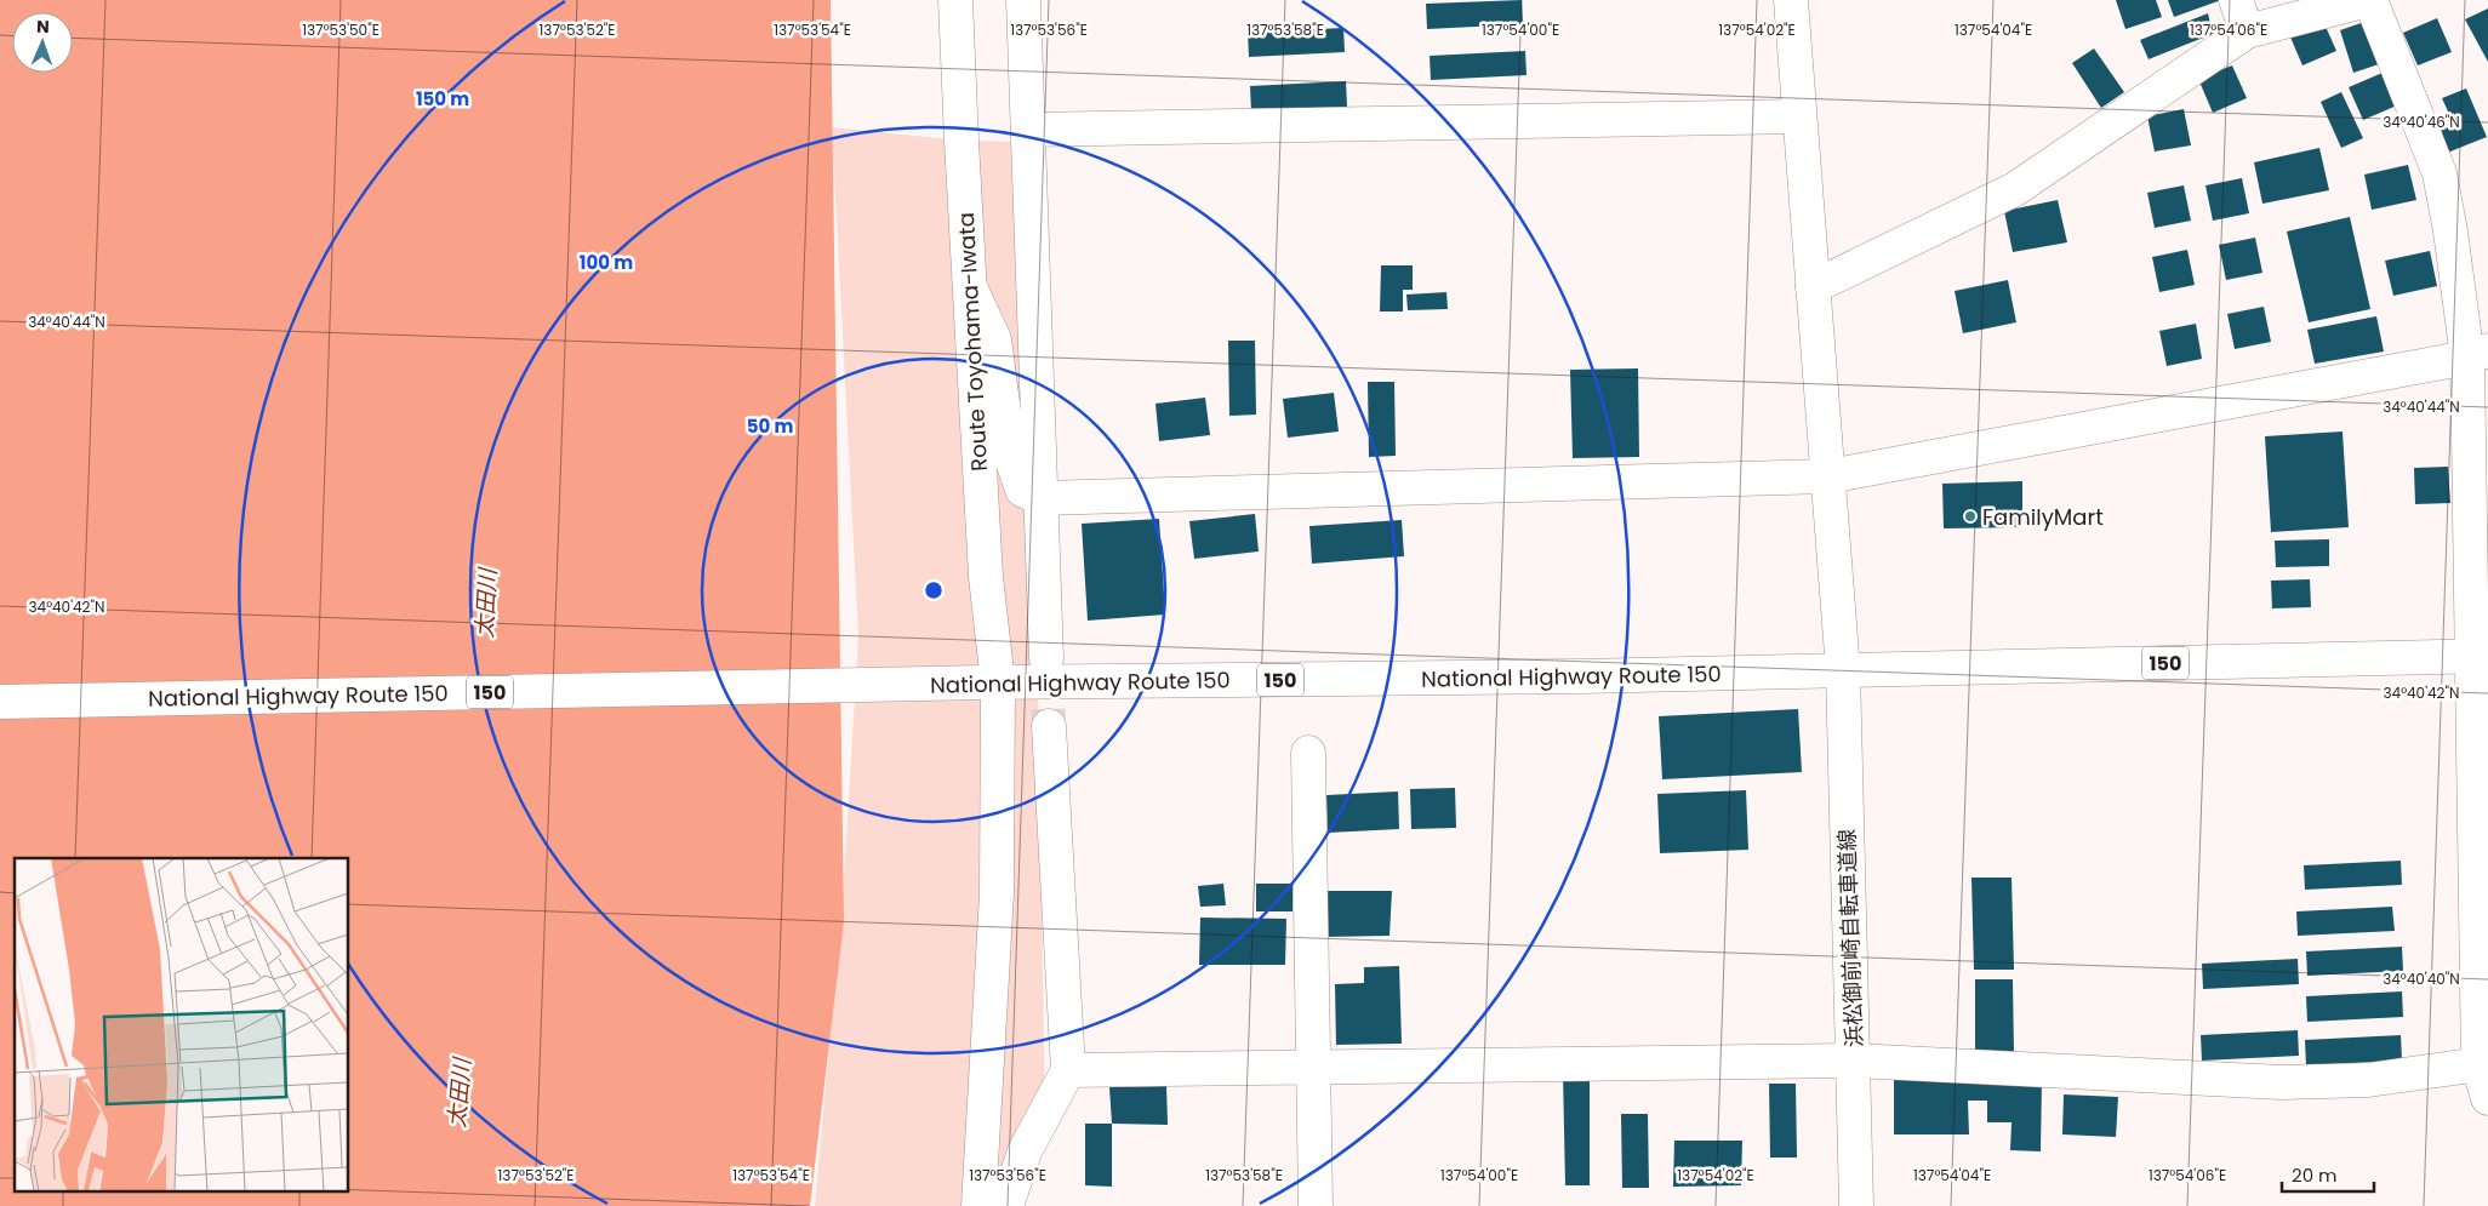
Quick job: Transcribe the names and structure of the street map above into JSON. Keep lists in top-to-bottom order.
{
  "streets": {
    "main road": [
      "Route Toyohama-Iwata",
      "150",
      "National Highway Route 150",
      "浜松御前崎自転車道線"
    ]
  },
  "crossings": [
    ["Route Toyohama-Iwata", "National Highway Route 150"],
    ["National Highway Route 150", "浜松御前崎自転車道線"]
  ],
  "water": ["太田川"],
  "places": ["FamilyMart"],
  "scale_bar": "20 m",
  "north": "top",
  "coordinates": [
    "137°53'50\"E",
    "137°53'52\"E",
    "137°53'54\"E",
    "137°53'56\"E",
    "137°53'58\"E",
    "137°54'00\"E",
    "137°54'02\"E",
    "137°54'04\"E",
    "137°54'06\"E",
    "34°40'46\"N",
    "34°40'44\"N",
    "34°40'42\"N",
    "34°40'40\"N"
  ],
  "rings": ["150 m", "100 m", "50 m"]
}
